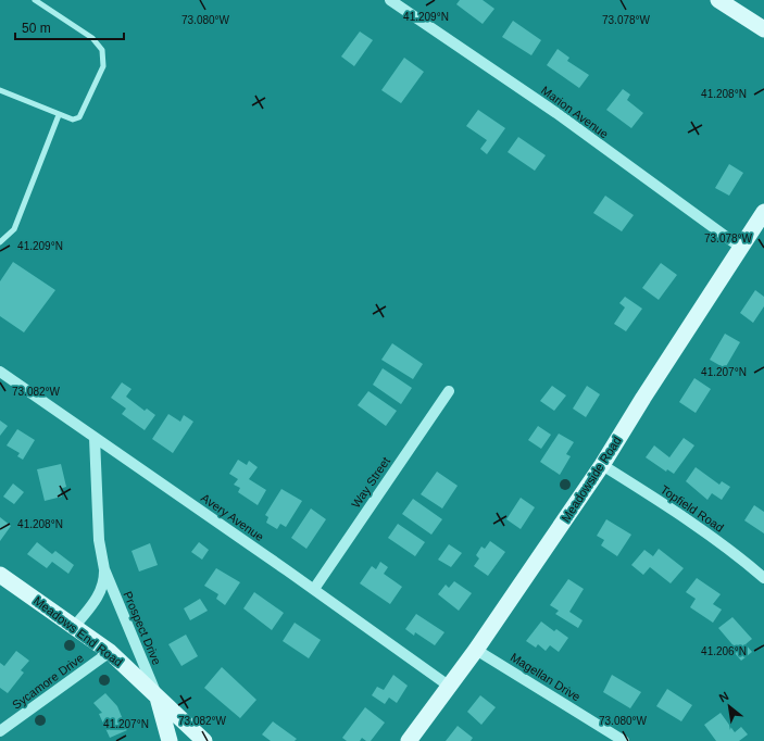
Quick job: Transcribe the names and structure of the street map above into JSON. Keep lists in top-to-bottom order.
{
  "streets": {
    "main road": ["Meadowside Road", "Meadows End Road"],
    "street": [
      "Marion Avenue",
      "Way Street",
      "Topfield Road",
      "Avery Avenue",
      "Prospect Drive",
      "Magellan Drive",
      "Sycamore Drive"
    ]
  },
  "crossings": [
    ["Marion Avenue", "Meadowside Road"],
    ["Meadowside Road", "Topfield Road"],
    ["Meadowside Road", "Avery Avenue"],
    ["Meadowside Road", "Magellan Drive"],
    ["Way Street", "Avery Avenue"],
    ["Avery Avenue", "Prospect Drive"],
    ["Prospect Drive", "Meadows End Road"],
    ["Meadows End Road", "Sycamore Drive"]
  ],
  "scale_bar": "50 m",
  "north": "top left",
  "coordinates": [
    "41.209°N",
    "73.080°W",
    "73.078°W",
    "41.208°N",
    "41.207°N",
    "73.082°W",
    "41.206°N"
  ]
}
